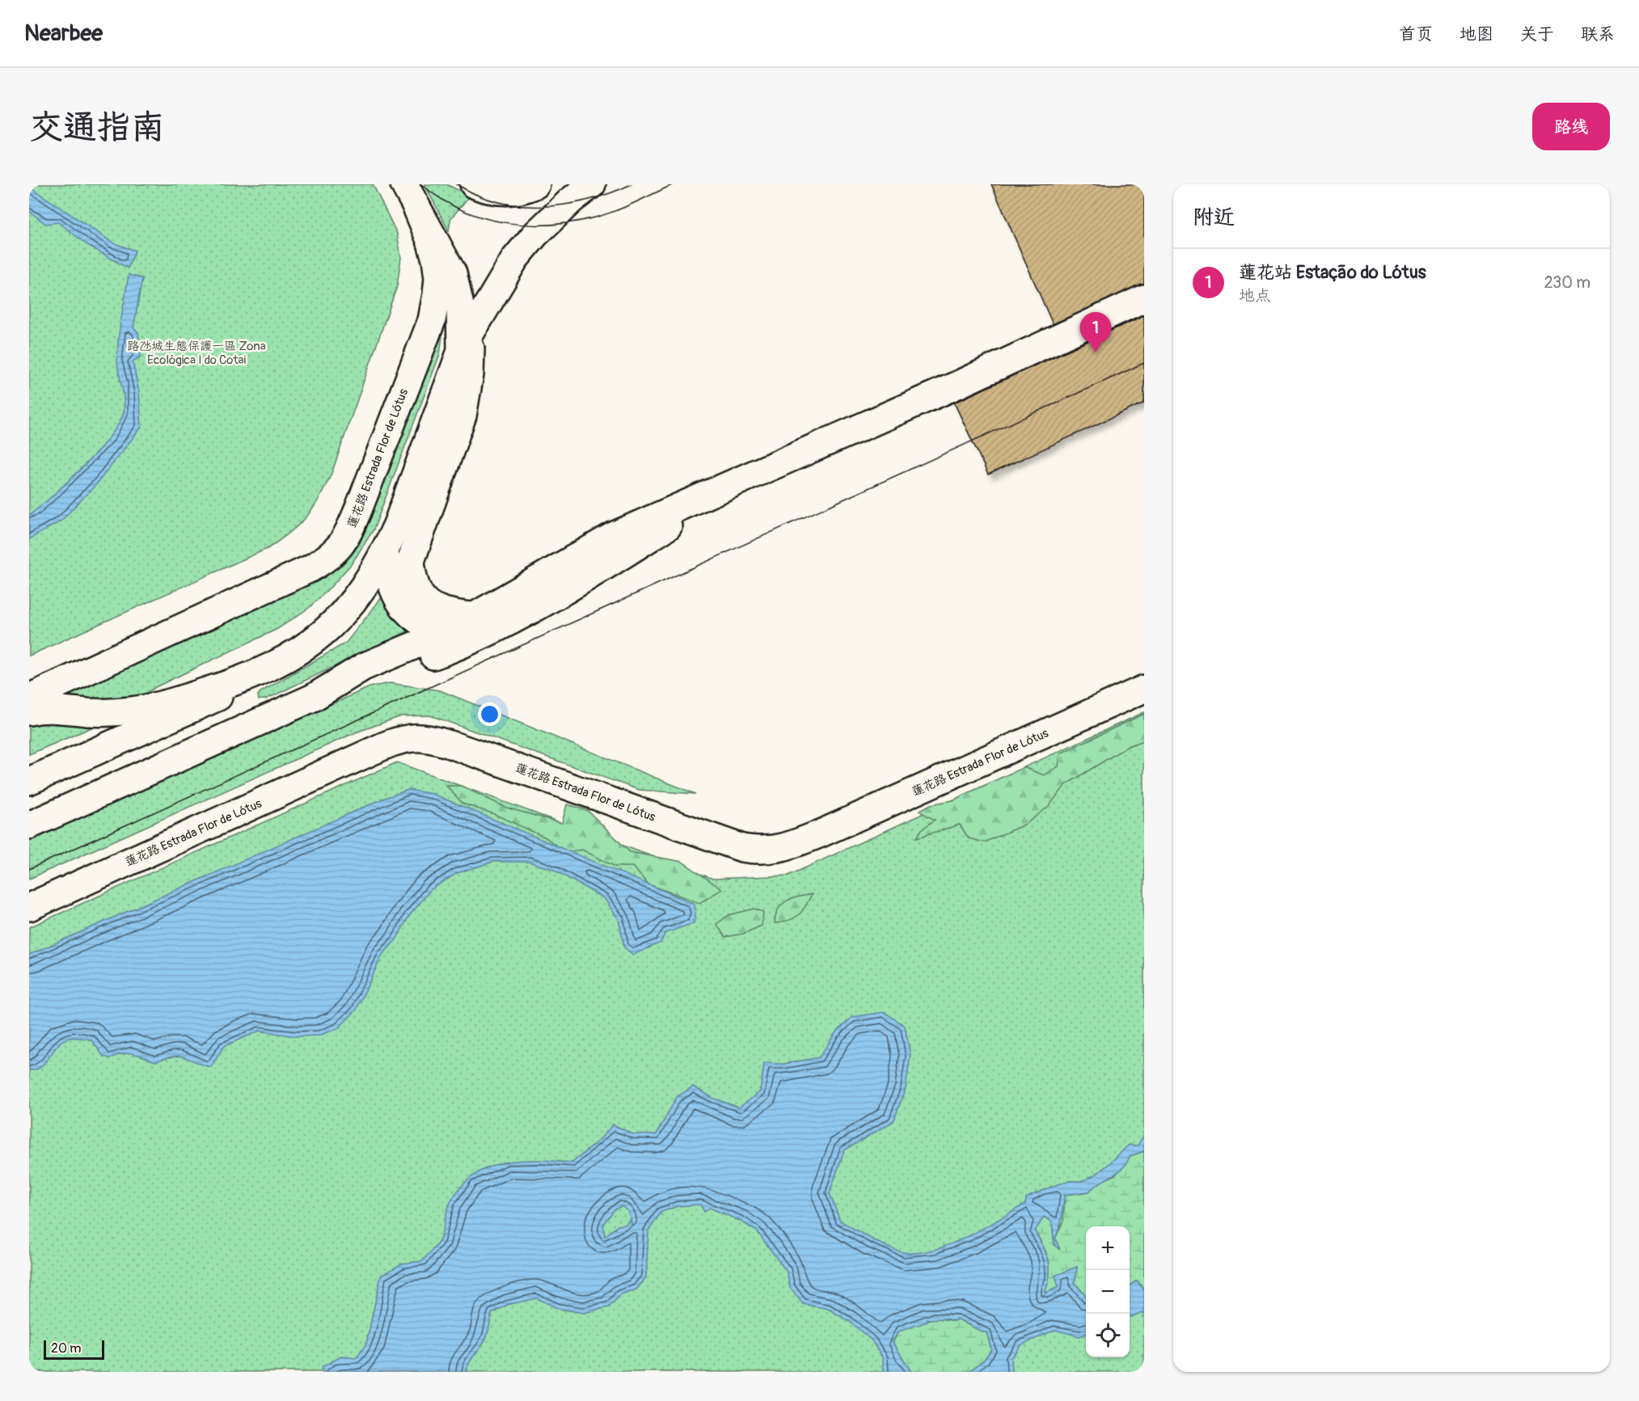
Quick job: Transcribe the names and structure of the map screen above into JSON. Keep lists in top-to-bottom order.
{
  "streets": {
    "main road": ["蓮花路 Estrada Flor de Lótus"]
  },
  "parks": ["路氹城生態保護一區 Zona Ecológica I do Cotai"],
  "scale_bar": "20 m",
  "page": {
    "header": "Nearbee",
    "nav": [
      "首页",
      "地图",
      "关于",
      "联系"
    ],
    "buttons": "路线",
    "title": "交通指南",
    "heading": "附近",
    "list": [
      {
        "mark": "1",
        "name": "蓮花站 Estação do Lótus",
        "note": "地点",
        "value": "230 m"
      }
    ],
    "pins": "1",
    "map_buttons": ["+", "−"],
    "scale": "20 m"
  }
}
